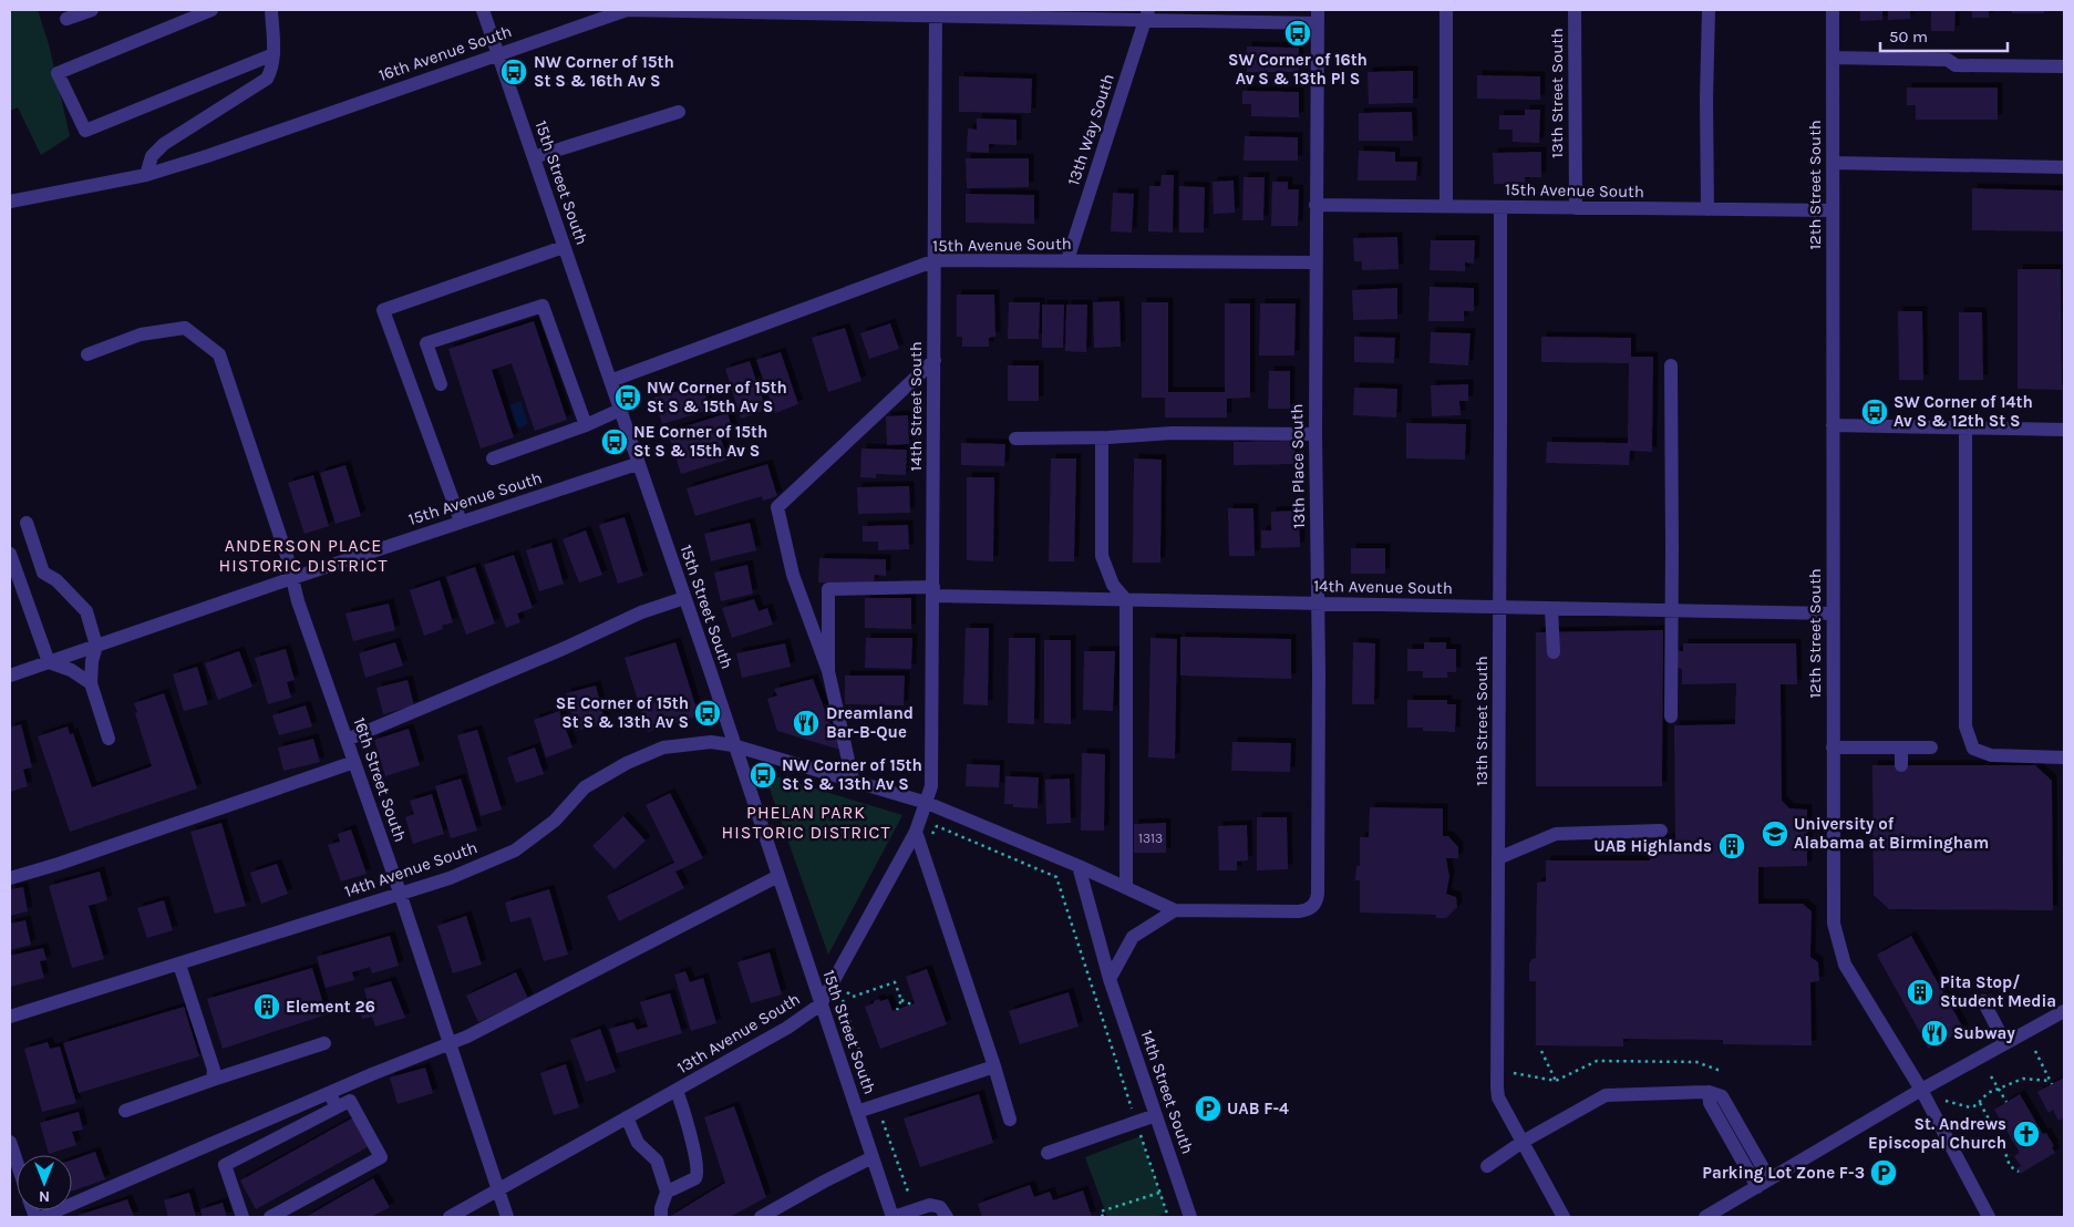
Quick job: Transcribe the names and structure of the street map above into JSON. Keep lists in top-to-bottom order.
{
  "streets": {
    "street": [
      "16th Avenue South",
      "13th Street South",
      "13th Way South",
      "15th Street South",
      "12th Street South",
      "15th Avenue South",
      "14th Street South",
      "13th Place South",
      "14th Avenue South",
      "16th Street South",
      "13th Avenue South"
    ]
  },
  "crossings": [
    ["16th Avenue South", "13th Way South"],
    ["16th Avenue South", "15th Street South"],
    ["16th Avenue South", "14th Street South"],
    ["16th Avenue South", "13th Place South"],
    ["13th Street South", "15th Avenue South"],
    ["13th Street South", "14th Avenue South"],
    ["13th Way South", "15th Avenue South"],
    ["15th Street South", "15th Avenue South"],
    ["15th Street South", "14th Avenue South"],
    ["15th Street South", "13th Avenue South"],
    ["12th Street South", "15th Avenue South"],
    ["12th Street South", "14th Avenue South"],
    ["15th Avenue South", "14th Street South"],
    ["15th Avenue South", "13th Place South"],
    ["15th Avenue South", "16th Street South"],
    ["14th Street South", "14th Avenue South"],
    ["14th Street South", "13th Avenue South"],
    ["13th Place South", "14th Avenue South"],
    ["14th Avenue South", "16th Street South"],
    ["14th Avenue South", "13th Avenue South"],
    ["16th Street South", "13th Avenue South"]
  ],
  "districts": ["ANDERSON PLACE HISTORIC DISTRICT", "PHELAN PARK HISTORIC DISTRICT"],
  "places": {
    "bus stop": [
      "SW Corner of 16th Av S & 13th Pl S",
      "NW Corner of 15th St S & 16th Av S",
      "NW Corner of 15th St S & 15th Av S",
      "SW Corner of 14th Av S & 12th St S",
      "NE Corner of 15th St S & 15th Av S",
      "SE Corner of 15th St S & 13th Av S",
      "NW Corner of 15th St S & 13th Av S"
    ],
    "restaurant": ["Dreamland Bar-B-Que", "Subway"],
    "school or university": ["University of Alabama at Birmingham"],
    "building": ["UAB Highlands", "Pita Stop/ Student Media", "Element 26"],
    "parking": ["UAB F-4", "Parking Lot Zone F-3"],
    "church": ["St. Andrews Episcopal Church"]
  },
  "house_numbers": ["1313"],
  "scale_bar": "50 m",
  "north": "bottom"
}
